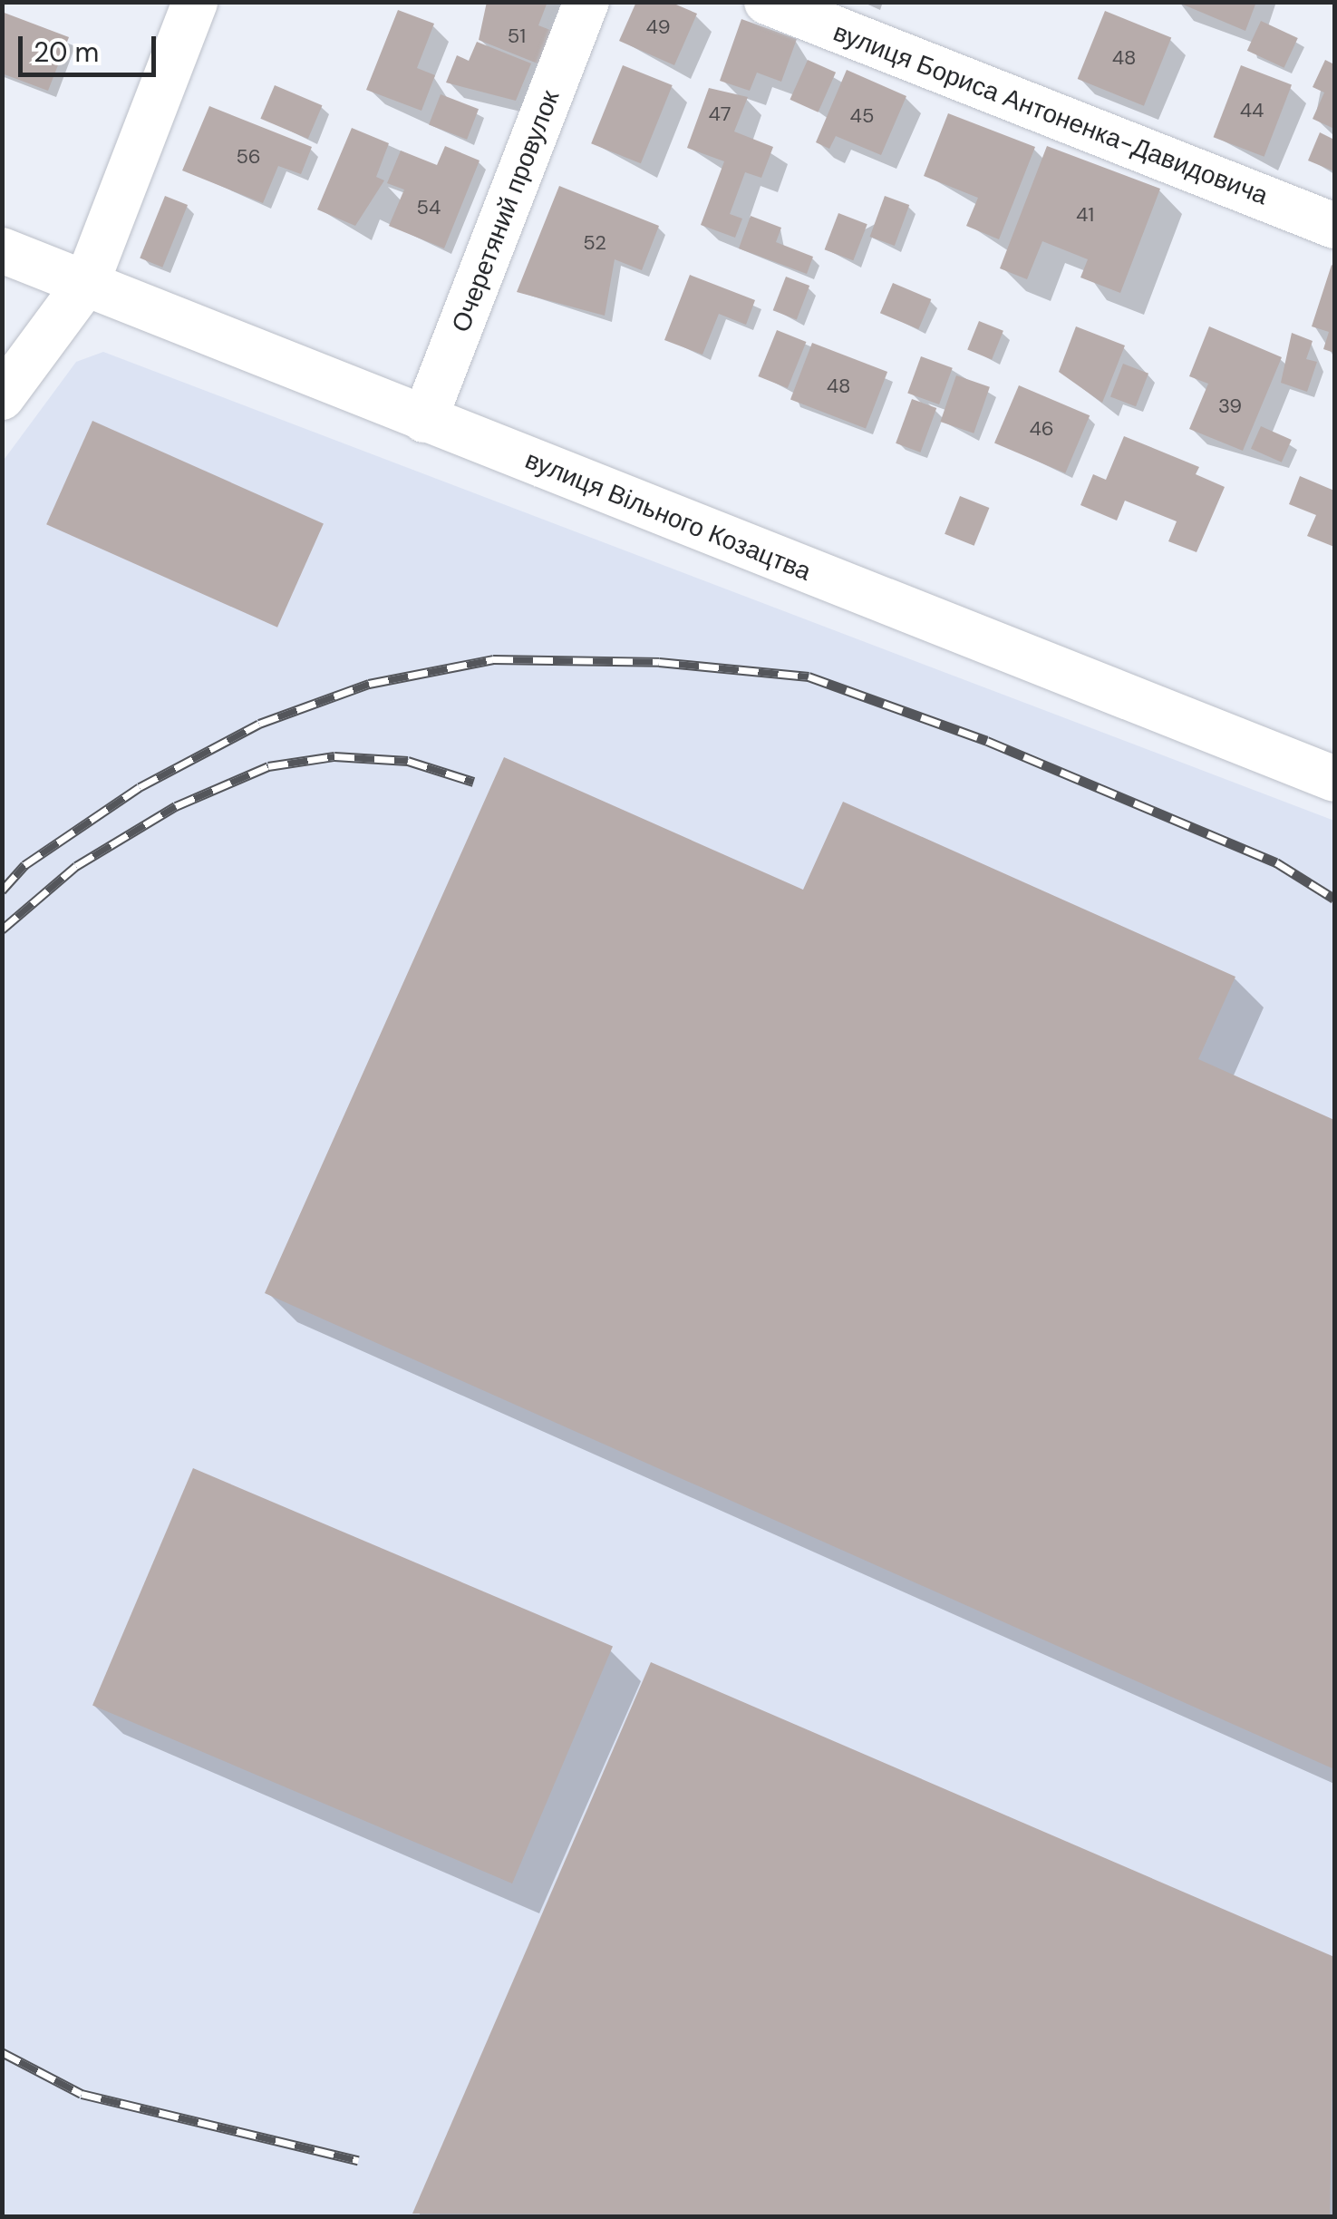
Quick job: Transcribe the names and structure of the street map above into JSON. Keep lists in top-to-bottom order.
{
  "streets": {
    "street": ["вулиця Бориса Антоненка-Давидовича", "Очеретяний провулок", "вулиця Вільного Козацтва"]
  },
  "crossings": [
    ["Очеретяний провулок", "вулиця Вільного Козацтва"]
  ],
  "house_numbers": [
    "49",
    "51",
    "48",
    "44",
    "47",
    "45",
    "56",
    "54",
    "41",
    "52",
    "48",
    "39",
    "46"
  ],
  "scale_bar": "20 m"
}
